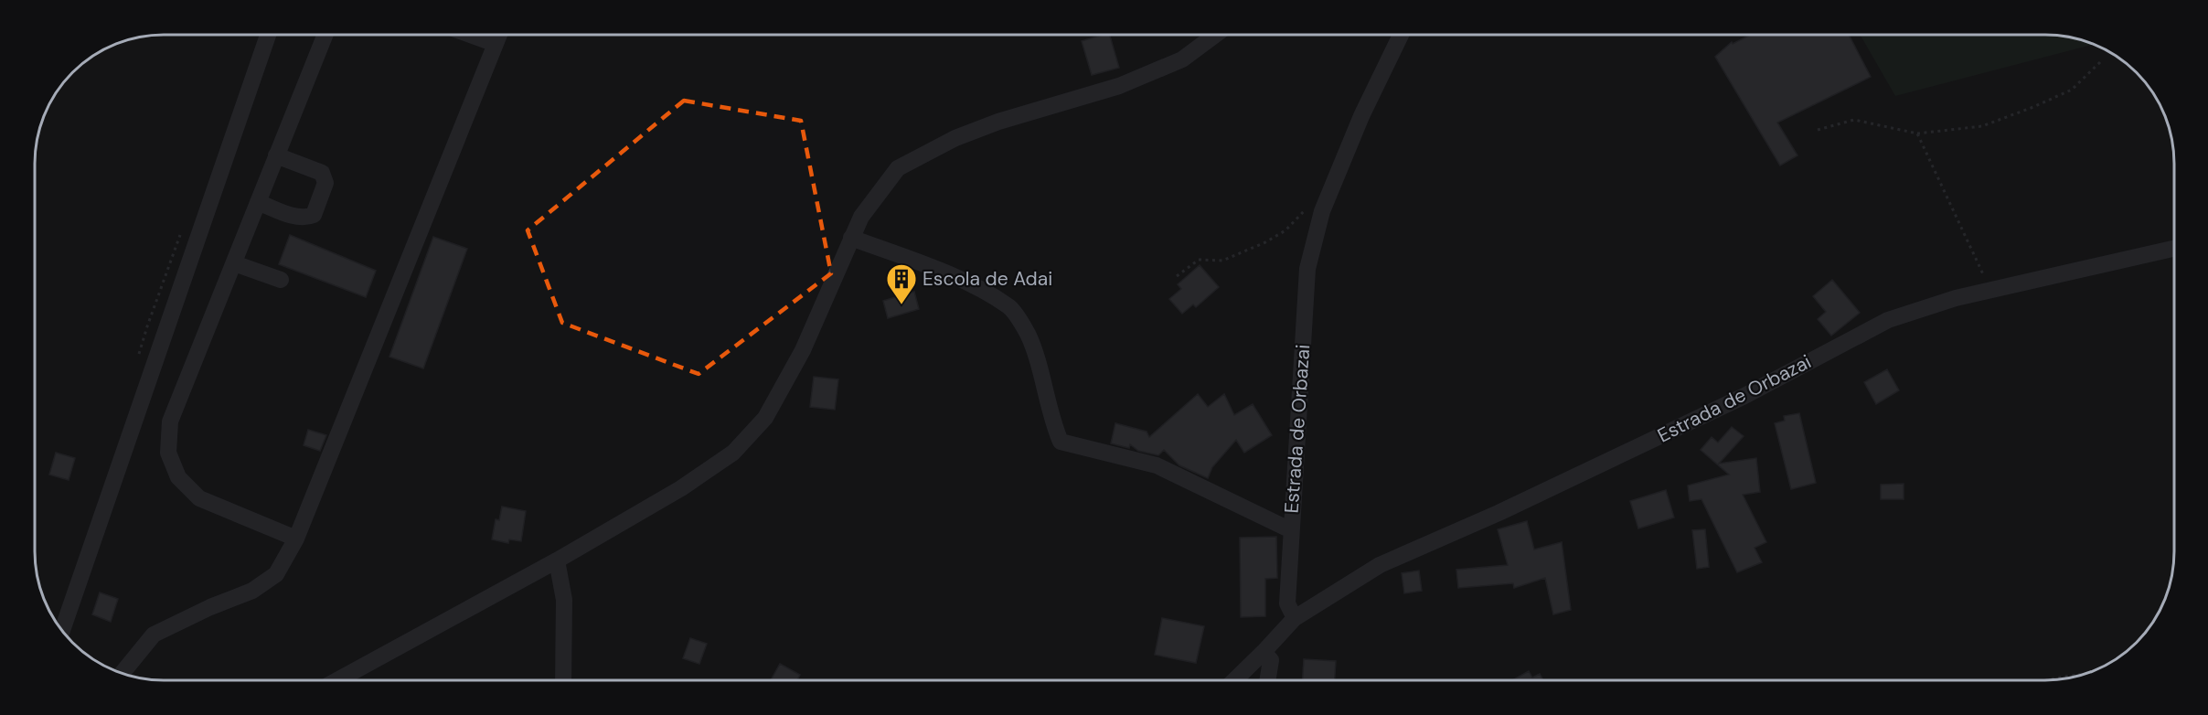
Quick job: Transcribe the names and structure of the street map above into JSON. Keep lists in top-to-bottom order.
{
  "streets": {
    "street": ["Estrada de Orbazai"]
  },
  "places": {
    "building": ["Escola de Adai"]
  }
}
